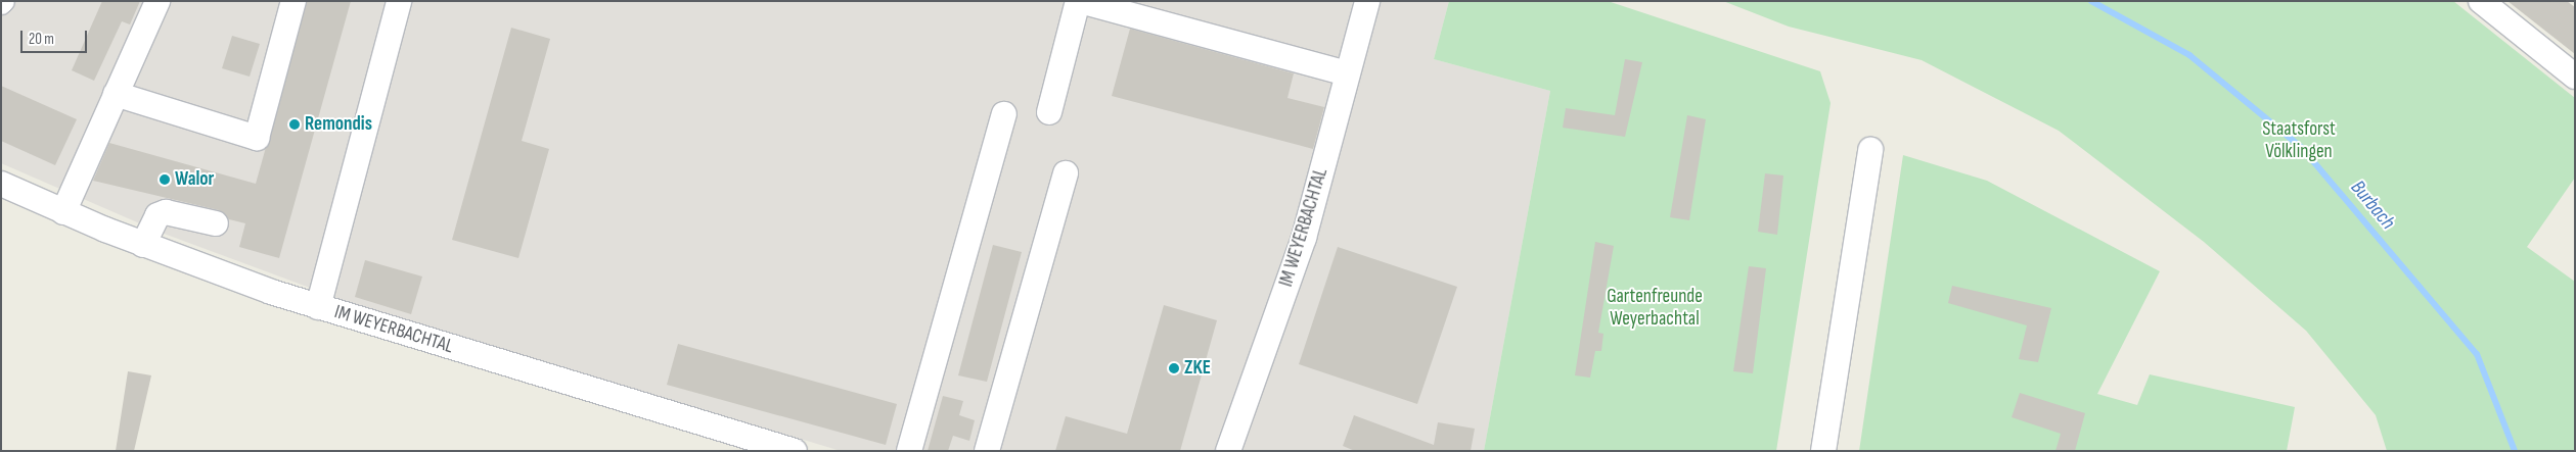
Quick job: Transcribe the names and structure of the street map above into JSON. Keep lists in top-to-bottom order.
{
  "streets": {
    "street": ["IM WEYERBACHTAL"]
  },
  "water": ["Burbach"],
  "parks": ["Staatsforst Völklingen", "Gartenfreunde Weyerbachtal"],
  "places": ["Remondis", "Walor", "ZKE"],
  "scale_bar": "20 m"
}
